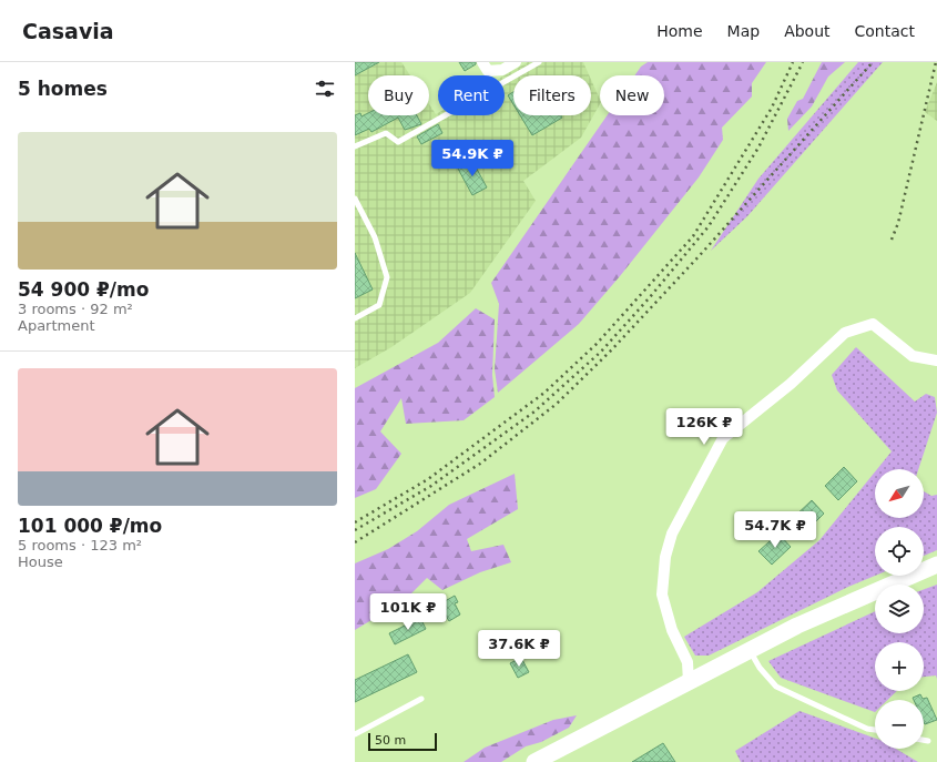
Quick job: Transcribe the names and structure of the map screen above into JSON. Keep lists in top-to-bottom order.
{
  "scale_bar": "50 m",
  "north": "bottom left",
  "page": {
    "header": "Casavia",
    "nav": [
      "Home",
      "Map",
      "About",
      "Contact"
    ],
    "heading": "5 homes",
    "chip": [
      "Buy",
      "Rent",
      "Filters",
      "New"
    ],
    "list": [
      {
        "name": "54 900 ₽/mo",
        "note": "3 rooms · 92 m² · Apartment"
      },
      {
        "name": "101 000 ₽/mo",
        "note": "5 rooms · 123 m² · House"
      }
    ],
    "price": [
      "54.9K ₽",
      "126K ₽",
      "54.7K ₽",
      "101K ₽",
      "37.6K ₽"
    ],
    "map_buttons": ["+", "−"],
    "scale": "50 m"
  }
}
